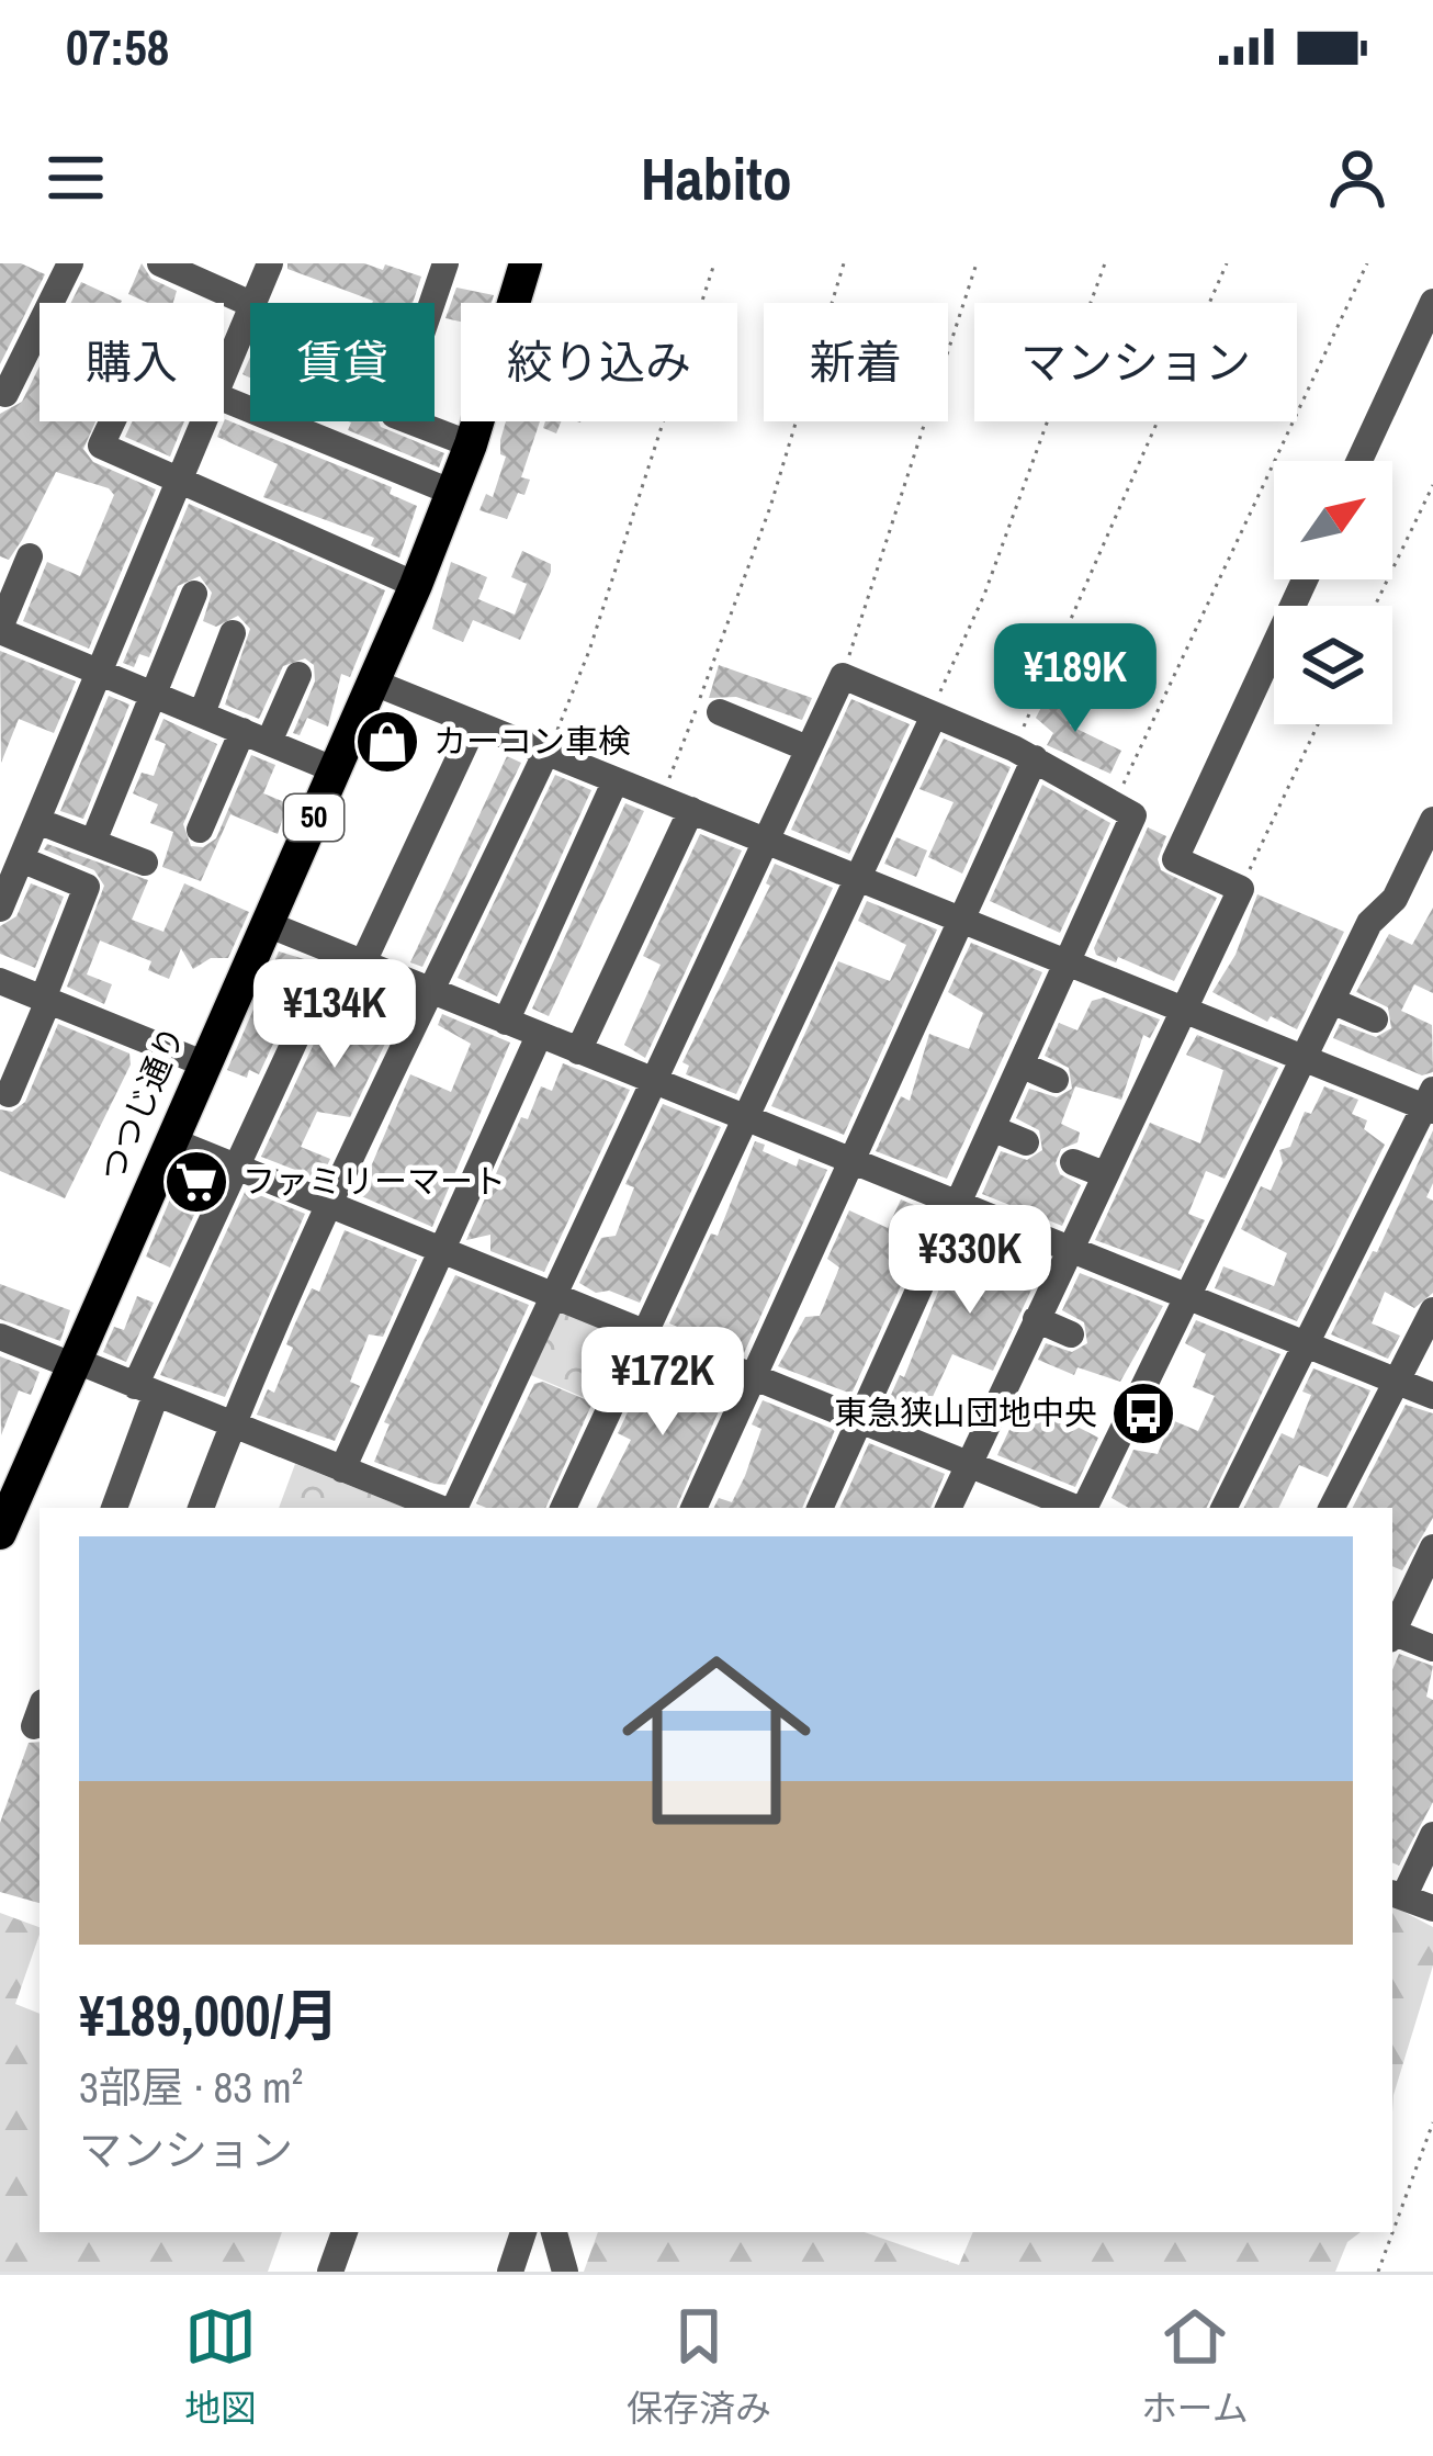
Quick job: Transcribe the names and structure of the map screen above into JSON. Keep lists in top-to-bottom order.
{
  "streets": {
    "main road": ["50", "つつじ通り"]
  },
  "places": {
    "shop": ["カーコン車検"],
    "supermarket": ["ファミリーマート"],
    "bus stop": ["東急狭山団地中央"]
  },
  "north": "top right",
  "page": {
    "status": "07:58",
    "header": "Habito",
    "chip": [
      "購入",
      "賃貸",
      "絞り込み",
      "新着",
      "マンション"
    ],
    "price": [
      "¥189K",
      "¥134K",
      "¥330K",
      "¥172K"
    ],
    "list": [
      {
        "name": "¥189,000/月",
        "note": "3部屋 · 83 m² · マンション"
      }
    ],
    "tabs": ["地図", "保存済み", "ホーム"]
  }
}
